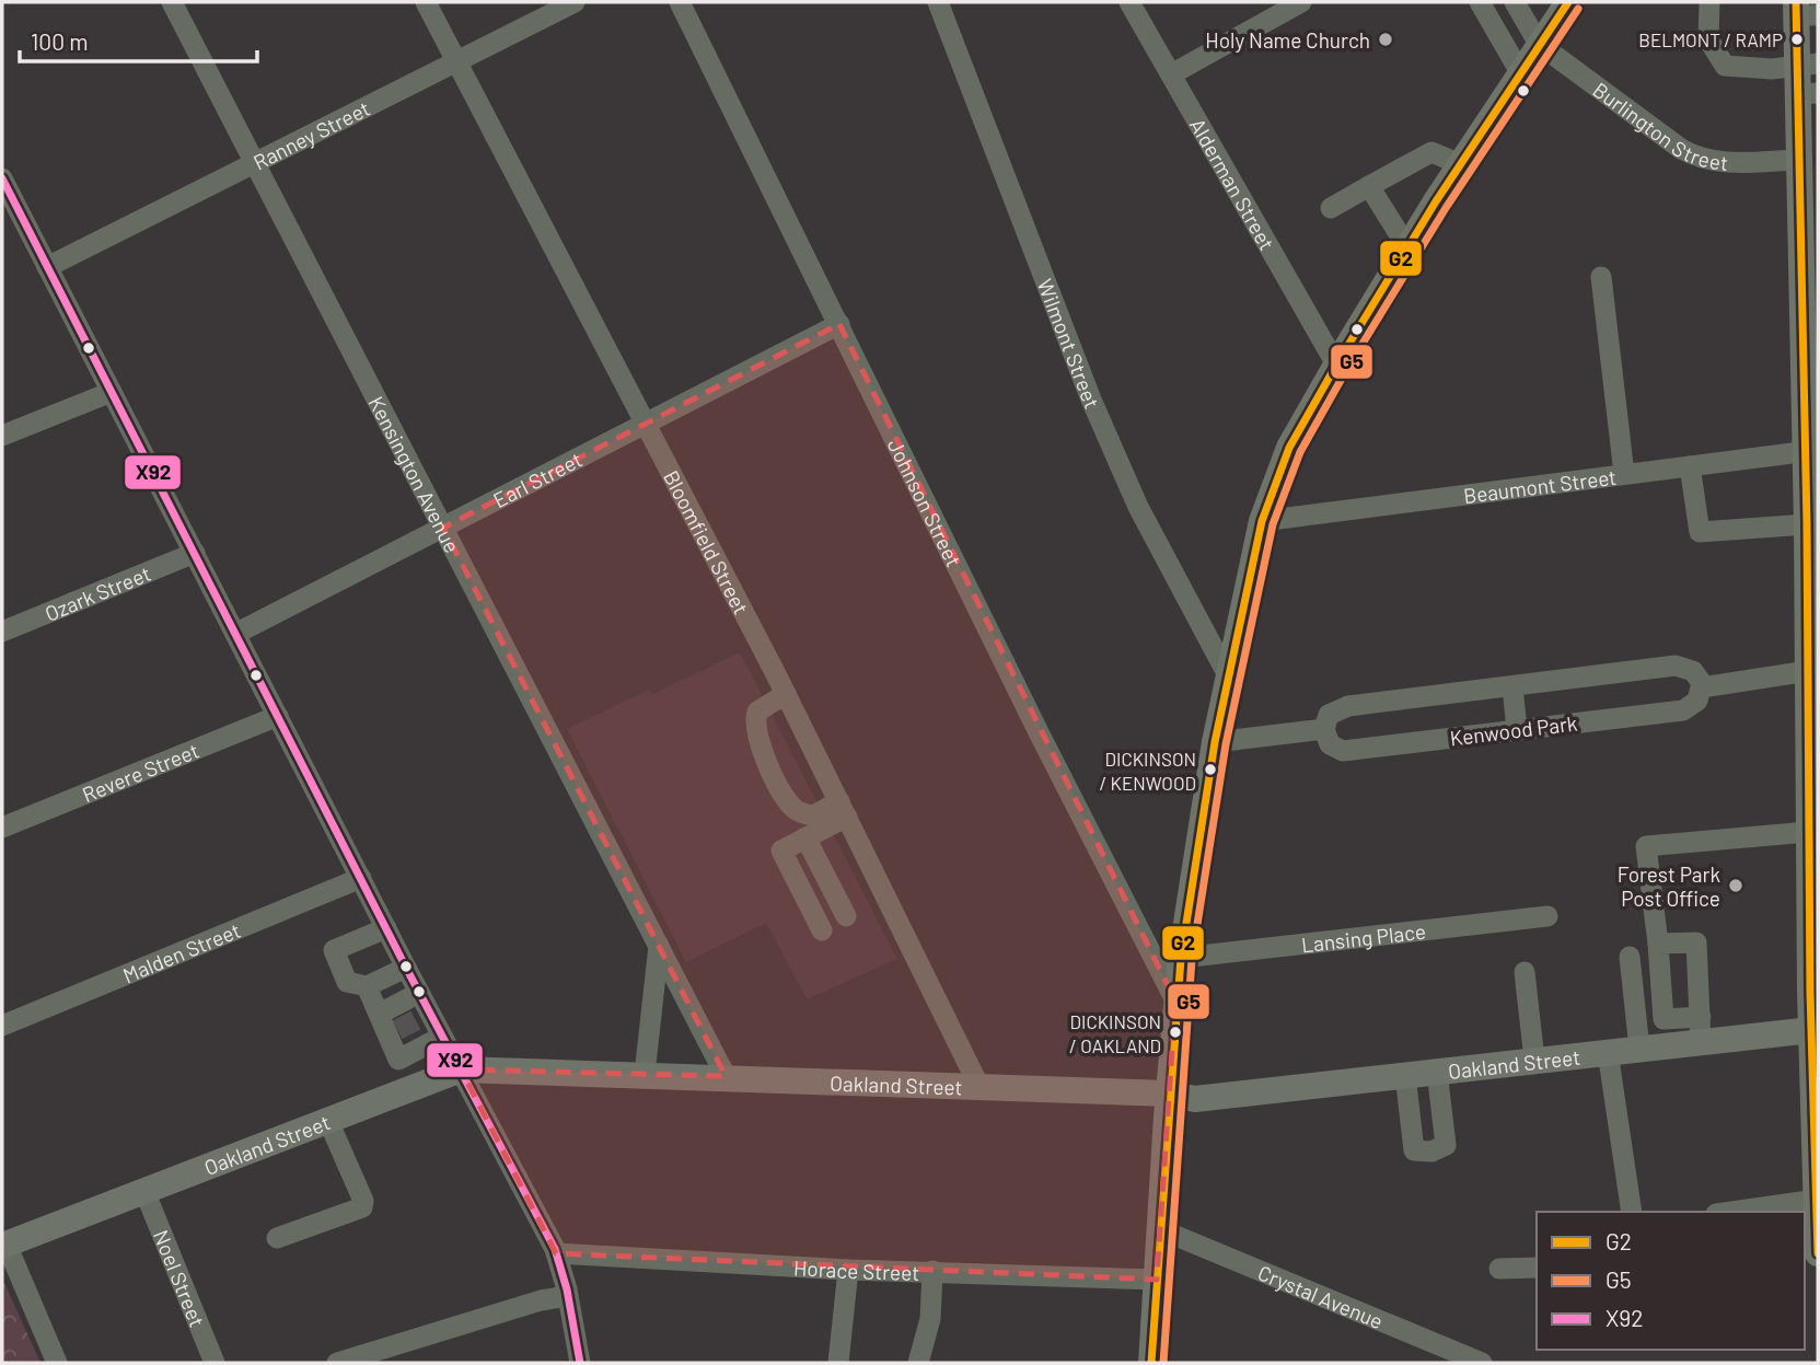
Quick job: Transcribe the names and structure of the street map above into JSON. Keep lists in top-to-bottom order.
{
  "streets": {
    "main road": ["Oakland Street"],
    "street": [
      "Burlington Street",
      "Ranney Street",
      "Alderman Street",
      "Wilmont Street",
      "Kensington Avenue",
      "Earl Street",
      "Beaumont Street",
      "Johnson Street",
      "Bloomfield Street",
      "Ozark Street",
      "Kenwood Park",
      "Revere Street",
      "Lansing Place",
      "Malden Street",
      "Horace Street",
      "Noel Street",
      "Crystal Avenue"
    ]
  },
  "crossings": [
    ["Ranney Street", "Kensington Avenue"],
    ["Ranney Street", "Bloomfield Street"],
    ["Kensington Avenue", "Earl Street"],
    ["Kensington Avenue", "Oakland Street"],
    ["Earl Street", "Johnson Street"],
    ["Earl Street", "Bloomfield Street"],
    ["Bloomfield Street", "Oakland Street"],
    ["Oakland Street", "Noel Street"]
  ],
  "places": [
    "Holy Name Church",
    "BELMONT / RAMP",
    "DICKINSON / KENWOOD",
    "Forest Park Post Office",
    "DICKINSON / OAKLAND"
  ],
  "lines": ["transit line G2", "transit line G5", "transit line X92"],
  "legend": ["G2", "G5", "X92"],
  "scale_bar": "100 m"
}
